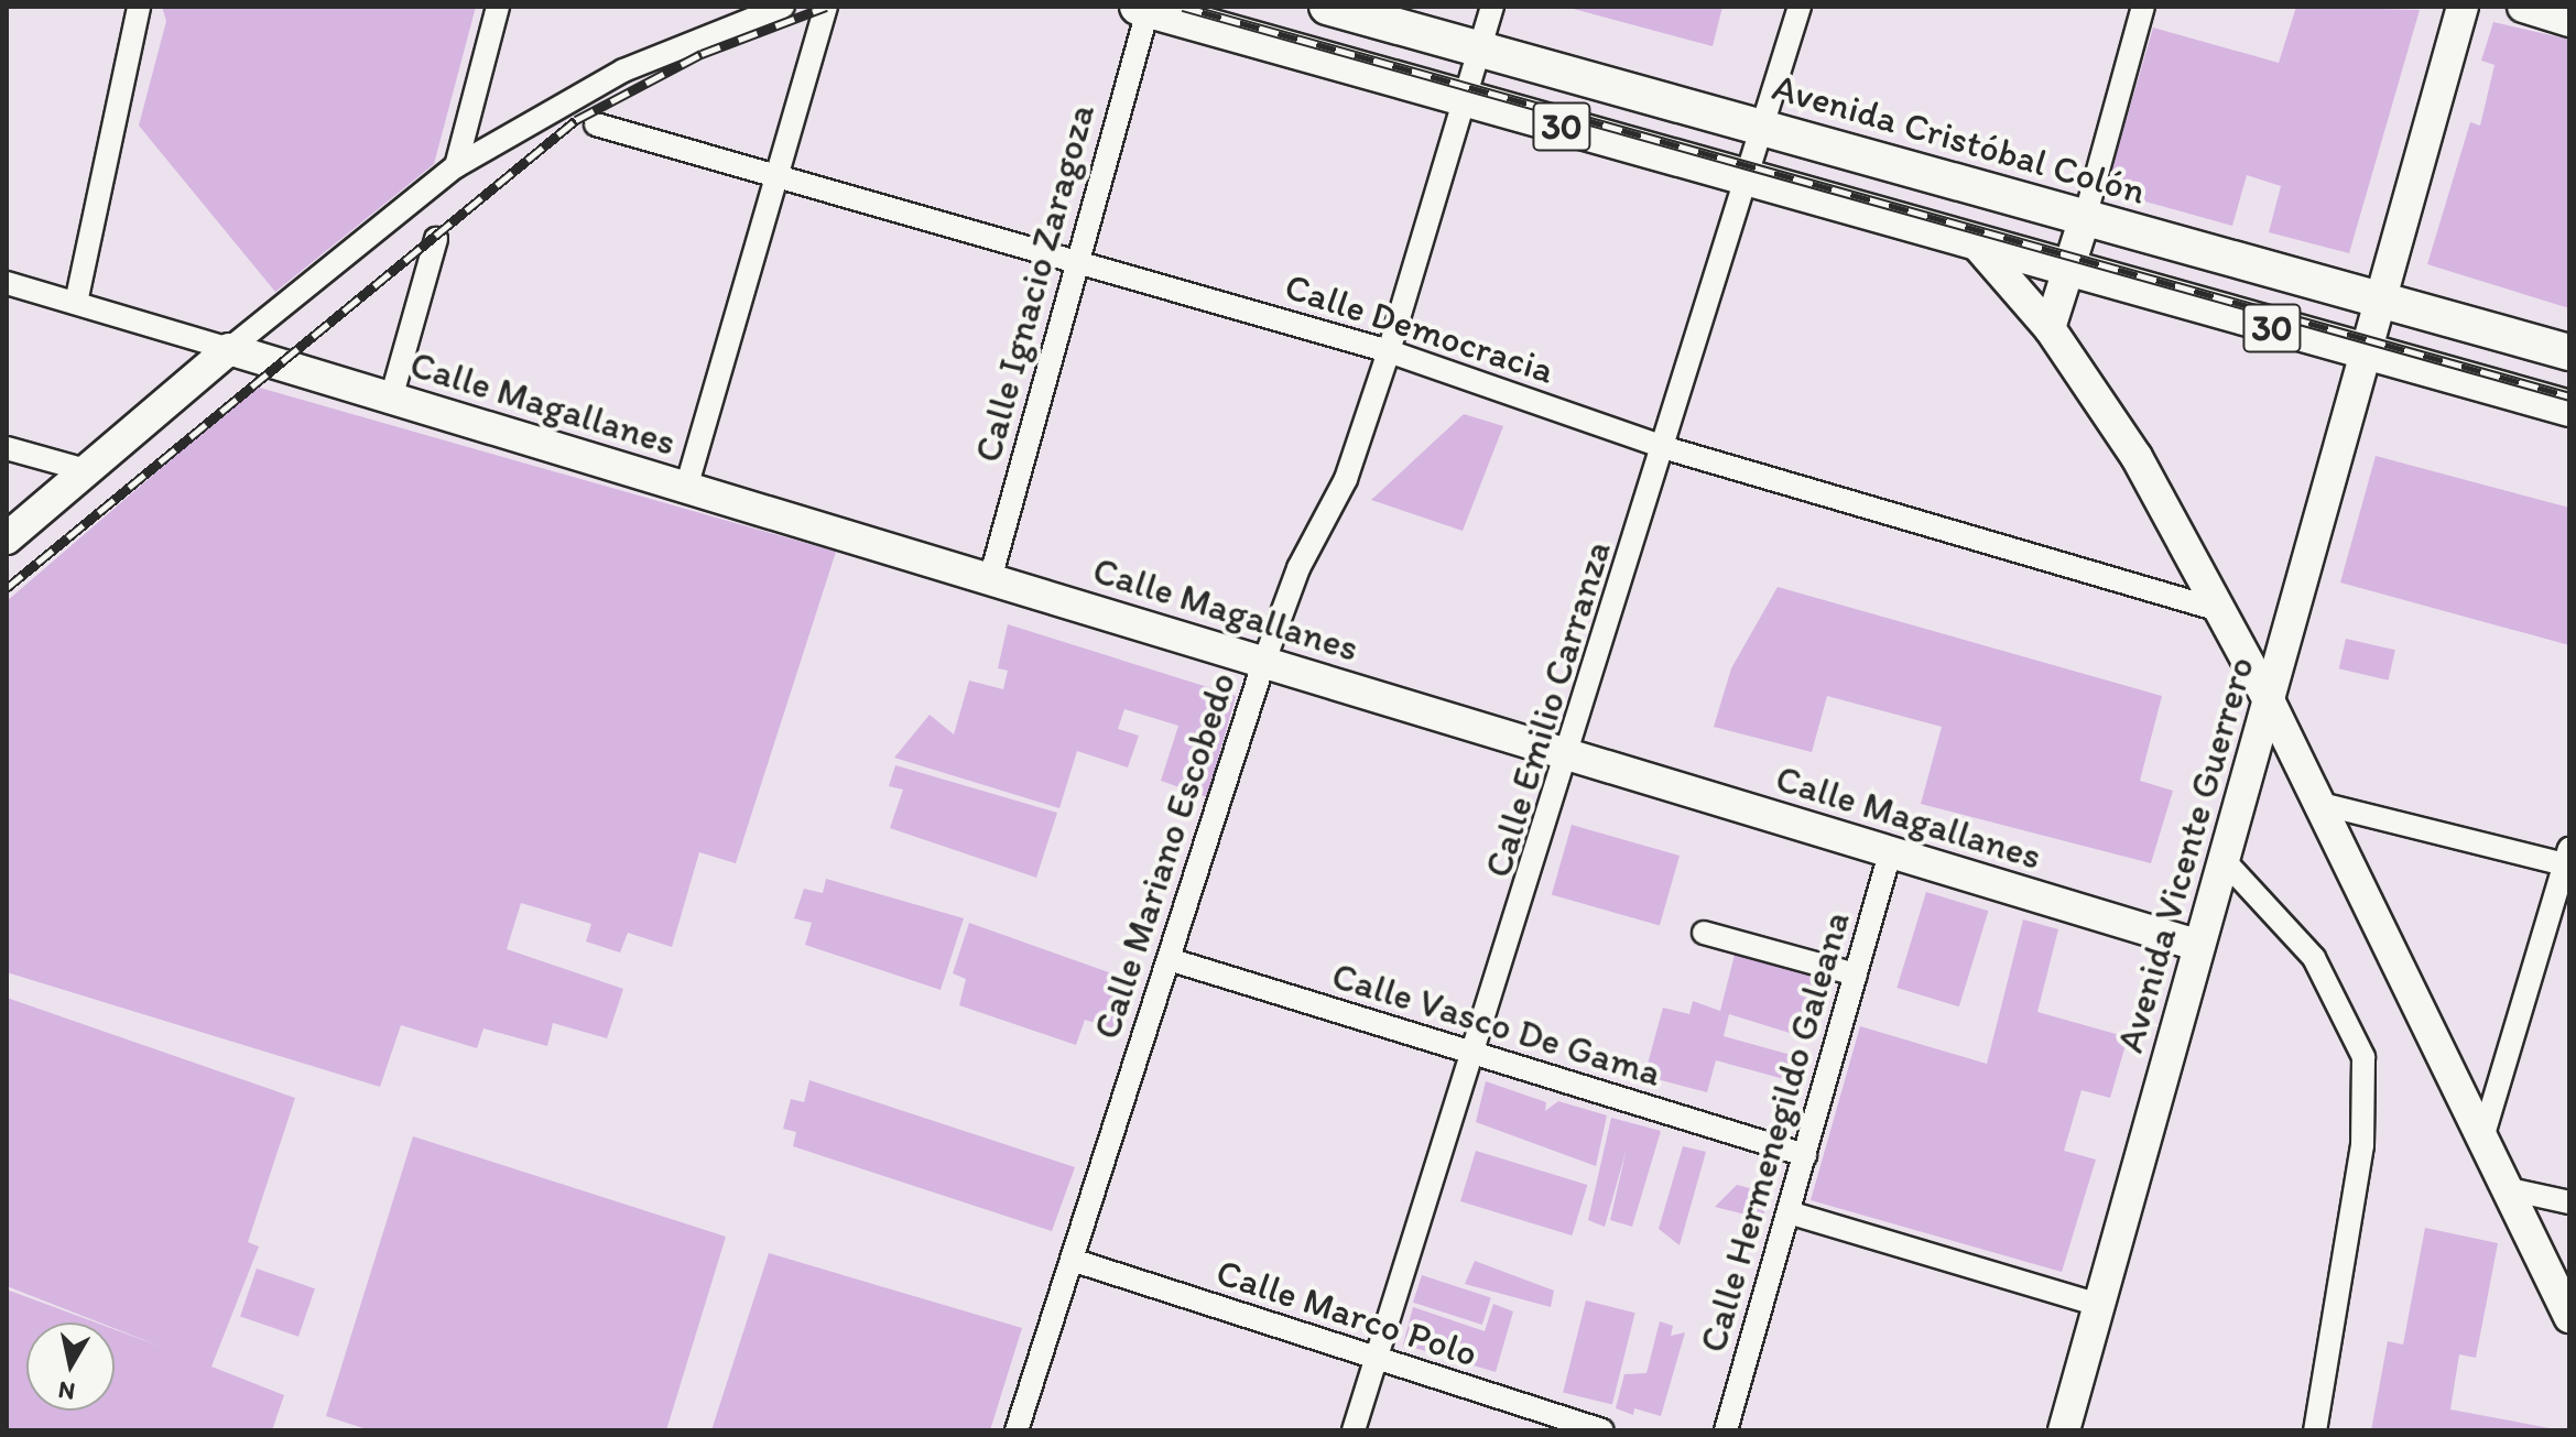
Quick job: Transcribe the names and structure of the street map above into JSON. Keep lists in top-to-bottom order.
{
  "streets": {
    "main road": ["30", "Avenida Cristóbal Colón"],
    "street": [
      "Calle Ignacio Zaragoza",
      "Calle Democracia",
      "Calle Magallanes",
      "Calle Emilio Carranza",
      "Avenida Vicente Guerrero",
      "Calle Mariano Escobedo",
      "Calle Vasco De Gama",
      "Calle Hermenegildo Galeana",
      "Calle Marco Polo"
    ]
  },
  "crossings": [
    ["30", "Calle Ignacio Zaragoza"],
    ["30", "Calle Emilio Carranza"],
    ["30", "Avenida Vicente Guerrero"],
    ["30", "Calle Mariano Escobedo"],
    ["Avenida Cristóbal Colón", "Calle Emilio Carranza"],
    ["Avenida Cristóbal Colón", "Avenida Vicente Guerrero"],
    ["Avenida Cristóbal Colón", "Calle Mariano Escobedo"],
    ["Calle Ignacio Zaragoza", "Calle Democracia"],
    ["Calle Ignacio Zaragoza", "Calle Magallanes"],
    ["Calle Democracia", "Calle Emilio Carranza"],
    ["Calle Democracia", "Calle Mariano Escobedo"],
    ["Calle Magallanes", "Calle Emilio Carranza"],
    ["Calle Magallanes", "Avenida Vicente Guerrero"],
    ["Calle Magallanes", "Calle Mariano Escobedo"],
    ["Calle Magallanes", "Calle Hermenegildo Galeana"],
    ["Calle Emilio Carranza", "Calle Vasco De Gama"],
    ["Calle Emilio Carranza", "Calle Marco Polo"],
    ["Calle Mariano Escobedo", "Calle Vasco De Gama"],
    ["Calle Mariano Escobedo", "Calle Marco Polo"],
    ["Calle Vasco De Gama", "Calle Hermenegildo Galeana"]
  ],
  "north": "bottom"
}
